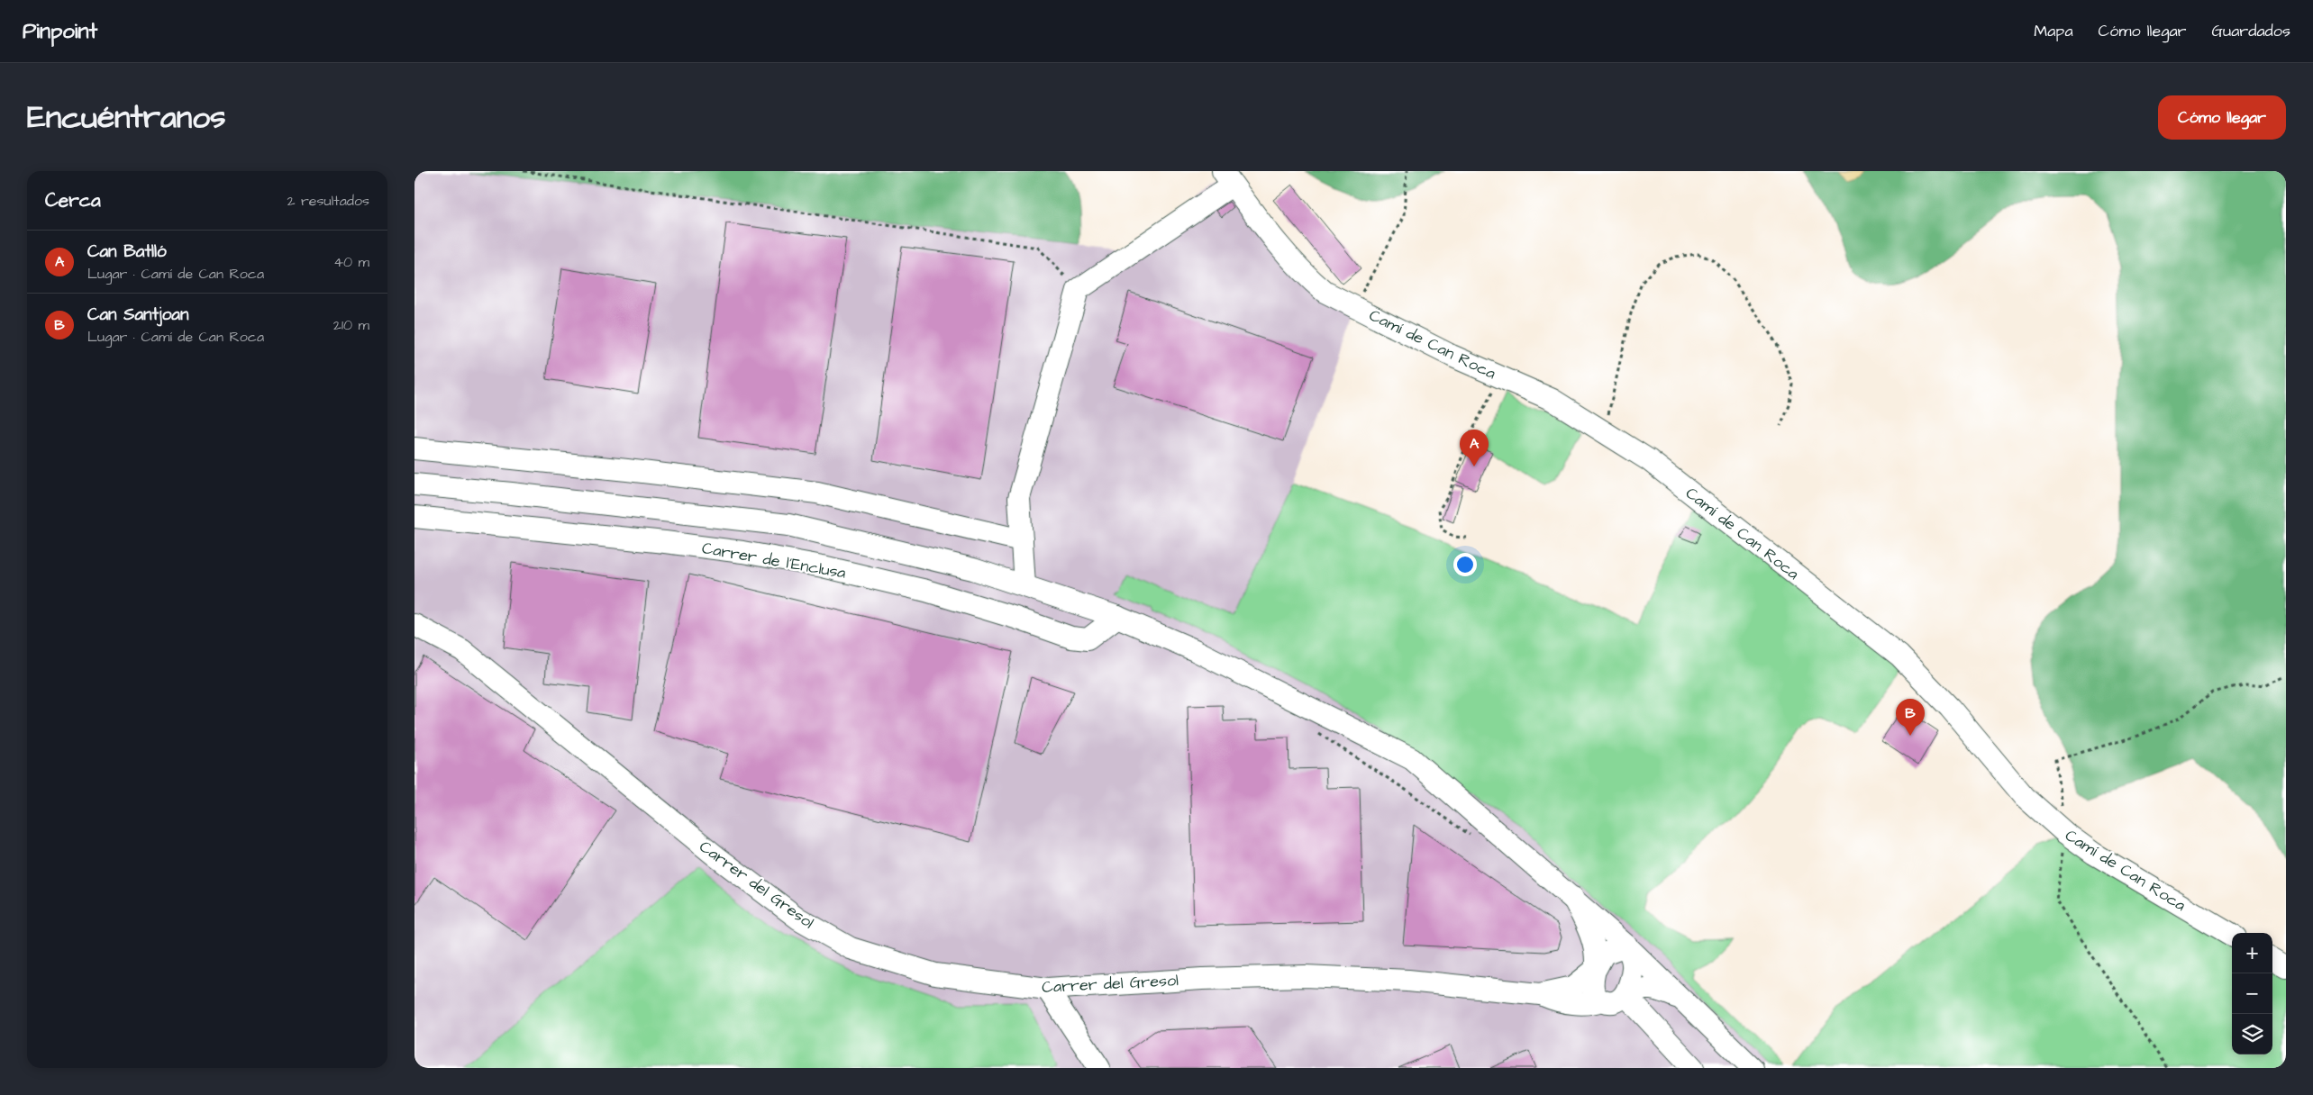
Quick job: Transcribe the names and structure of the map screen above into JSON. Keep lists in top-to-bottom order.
{
  "streets": {
    "street": ["Camí de Can Roca", "Carrer de l'Enclusa", "Carrer del Gresol"]
  },
  "page": {
    "header": "Pinpoint",
    "nav": ["Mapa", "Cómo llegar", "Guardados"],
    "title": "Encuéntranos",
    "buttons": "Cómo llegar",
    "heading": ["Cerca", "2 resultados"],
    "list": [
      {
        "mark": "A",
        "name": "Can Batlló",
        "note": "Lugar · Camí de Can Roca",
        "value": "40 m"
      },
      {
        "mark": "B",
        "name": "Can Santjoan",
        "note": "Lugar · Camí de Can Roca",
        "value": "210 m"
      }
    ],
    "pins": ["A", "B"],
    "map_buttons": ["+", "−"]
  }
}
